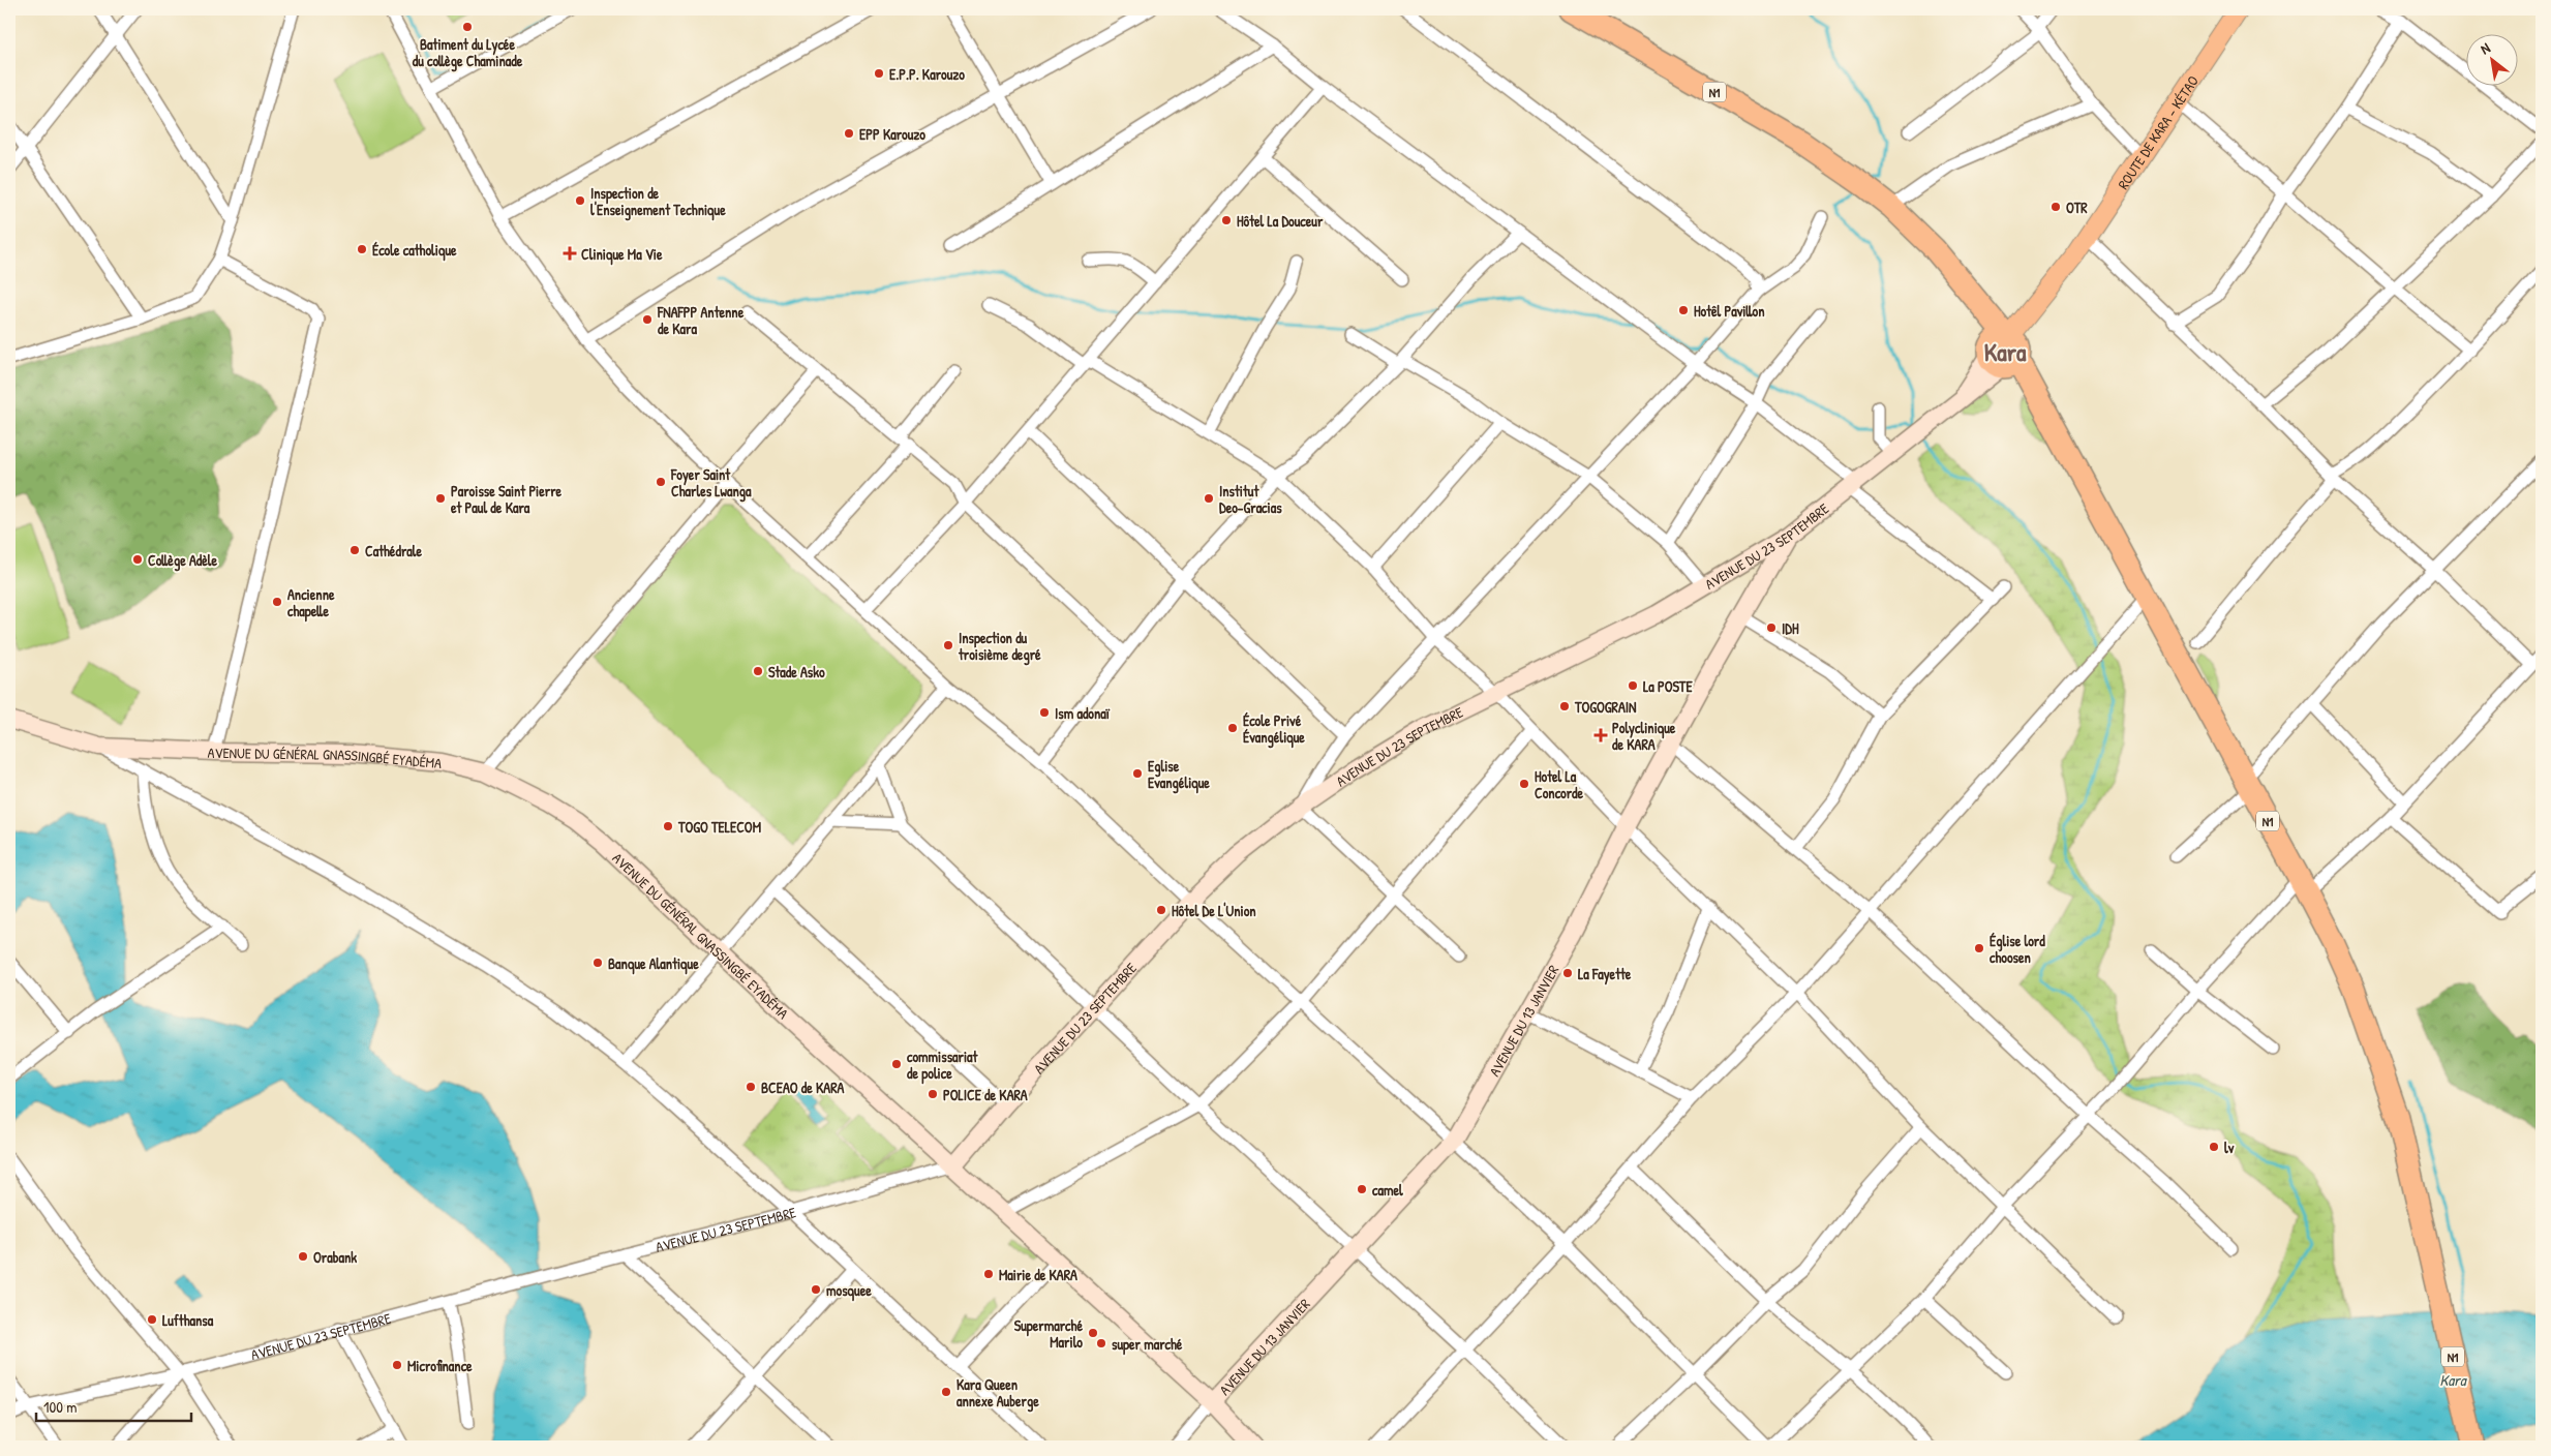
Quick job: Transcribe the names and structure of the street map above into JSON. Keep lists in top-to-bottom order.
{
  "streets": {
    "highway": ["N1"],
    "main road": [
      "ROUTE DE KARA - KÉTAO",
      "AVENUE DU 23 SEPTEMBRE",
      "AVENUE DU GÉNÉRAL GNASSINGBÉ EYADÉMA",
      "AVENUE DU 13 JANVIER"
    ]
  },
  "crossings": [
    ["N1", "ROUTE DE KARA - KÉTAO"],
    ["N1", "AVENUE DU 23 SEPTEMBRE"],
    ["ROUTE DE KARA - KÉTAO", "AVENUE DU 23 SEPTEMBRE"],
    ["AVENUE DU 23 SEPTEMBRE", "AVENUE DU GÉNÉRAL GNASSINGBÉ EYADÉMA"],
    ["AVENUE DU 23 SEPTEMBRE", "AVENUE DU 13 JANVIER"],
    ["AVENUE DU GÉNÉRAL GNASSINGBÉ EYADÉMA", "AVENUE DU 13 JANVIER"]
  ],
  "districts": ["Kara"],
  "water": ["Kara"],
  "places": {
    "other": [
      "Batiment du Lycée du collège Chaminade",
      "E.P.P. Karouzo",
      "EPP Karouzo",
      "Inspection de l'Enseignement Technique",
      "OTR",
      "Hôtel La Douceur",
      "École catholique",
      "Hotêl Pavillon",
      "FNAFPP Antenne de Kara",
      "Foyer Saint Charles Lwanga",
      "Paroisse Saint Pierre et Paul de Kara",
      "Institut Deo-Gracias",
      "Cathédrale",
      "Collège Adèle",
      "Ancienne chapelle",
      "IDH",
      "Inspection du troisième degré",
      "Stade Asko",
      "La POSTE",
      "TOGOGRAIN",
      "Ism adonaï",
      "École Privé Évangélique",
      "Eglise Evangélique",
      "Hotel La Concorde",
      "TOGO TELECOM",
      "Hôtel De L'Union",
      "Église lord choosen",
      "Banque Alantique",
      "La Fayette",
      "commissariat de police",
      "BCEAO de KARA",
      "POLICE de KARA",
      "lv",
      "camel",
      "Orabank",
      "Mairie de KARA",
      "mosquee",
      "Lufthansa",
      "Supermarché Marilo",
      "super marché",
      "Microfinance",
      "Kara Queen annexe Auberge"
    ],
    "health": ["Clinique Ma Vie", "Polyclinique de KARA"]
  },
  "scale_bar": "100 m",
  "north": "top left"
}
